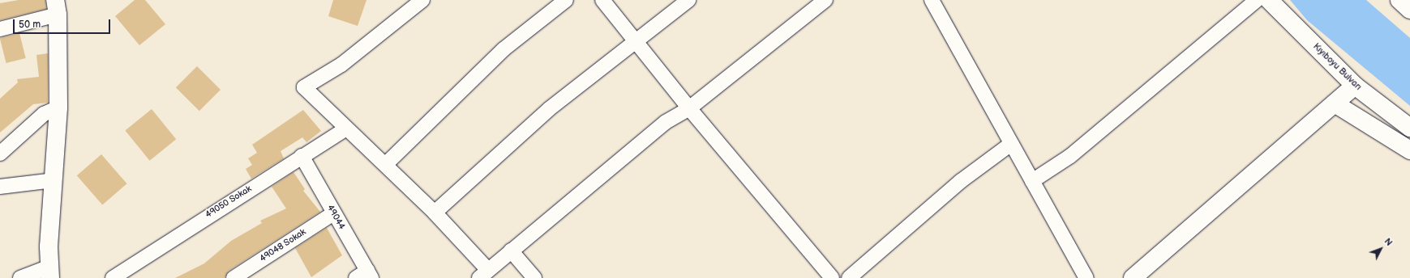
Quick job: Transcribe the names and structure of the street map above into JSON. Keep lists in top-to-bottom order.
{
  "streets": {
    "main road": ["Kıyıboyu Bulvarı"],
    "street": ["49050 Sokak", "49044", "49048 Sokak"]
  },
  "crossings": [
    ["49050 Sokak", "49044"],
    ["49044", "49048 Sokak"]
  ],
  "scale_bar": "50 m",
  "north": "top right"
}
